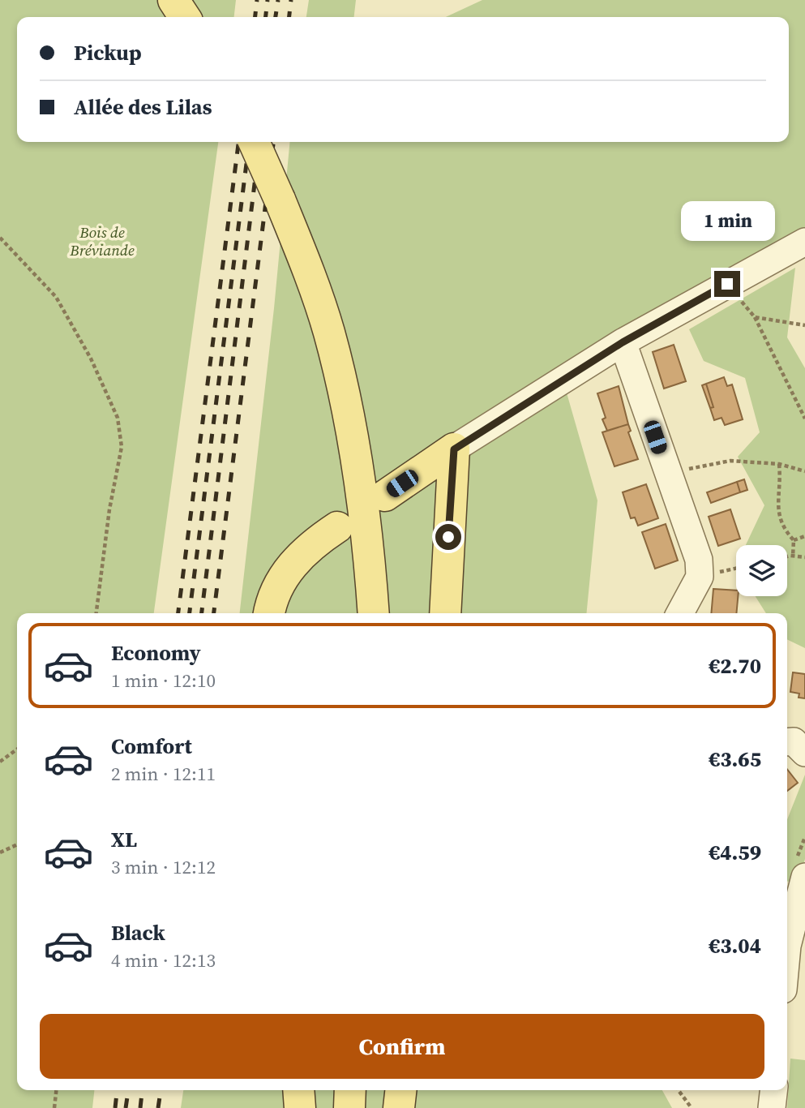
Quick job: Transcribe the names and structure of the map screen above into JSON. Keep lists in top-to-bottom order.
{
  "parks": ["Bois de Bréviande"],
  "page": {
    "banner": ["Pickup", "Allée des Lilas"],
    "bubble": "1 min",
    "list": [
      {
        "name": "Economy",
        "note": "1 min · 12:10",
        "value": "€2.70"
      },
      {
        "name": "Comfort",
        "note": "2 min · 12:11",
        "value": "€3.65"
      },
      {
        "name": "XL",
        "note": "3 min · 12:12",
        "value": "€4.59"
      },
      {
        "name": "Black",
        "note": "4 min · 12:13",
        "value": "€3.04"
      }
    ],
    "buttons": "Confirm"
  }
}
